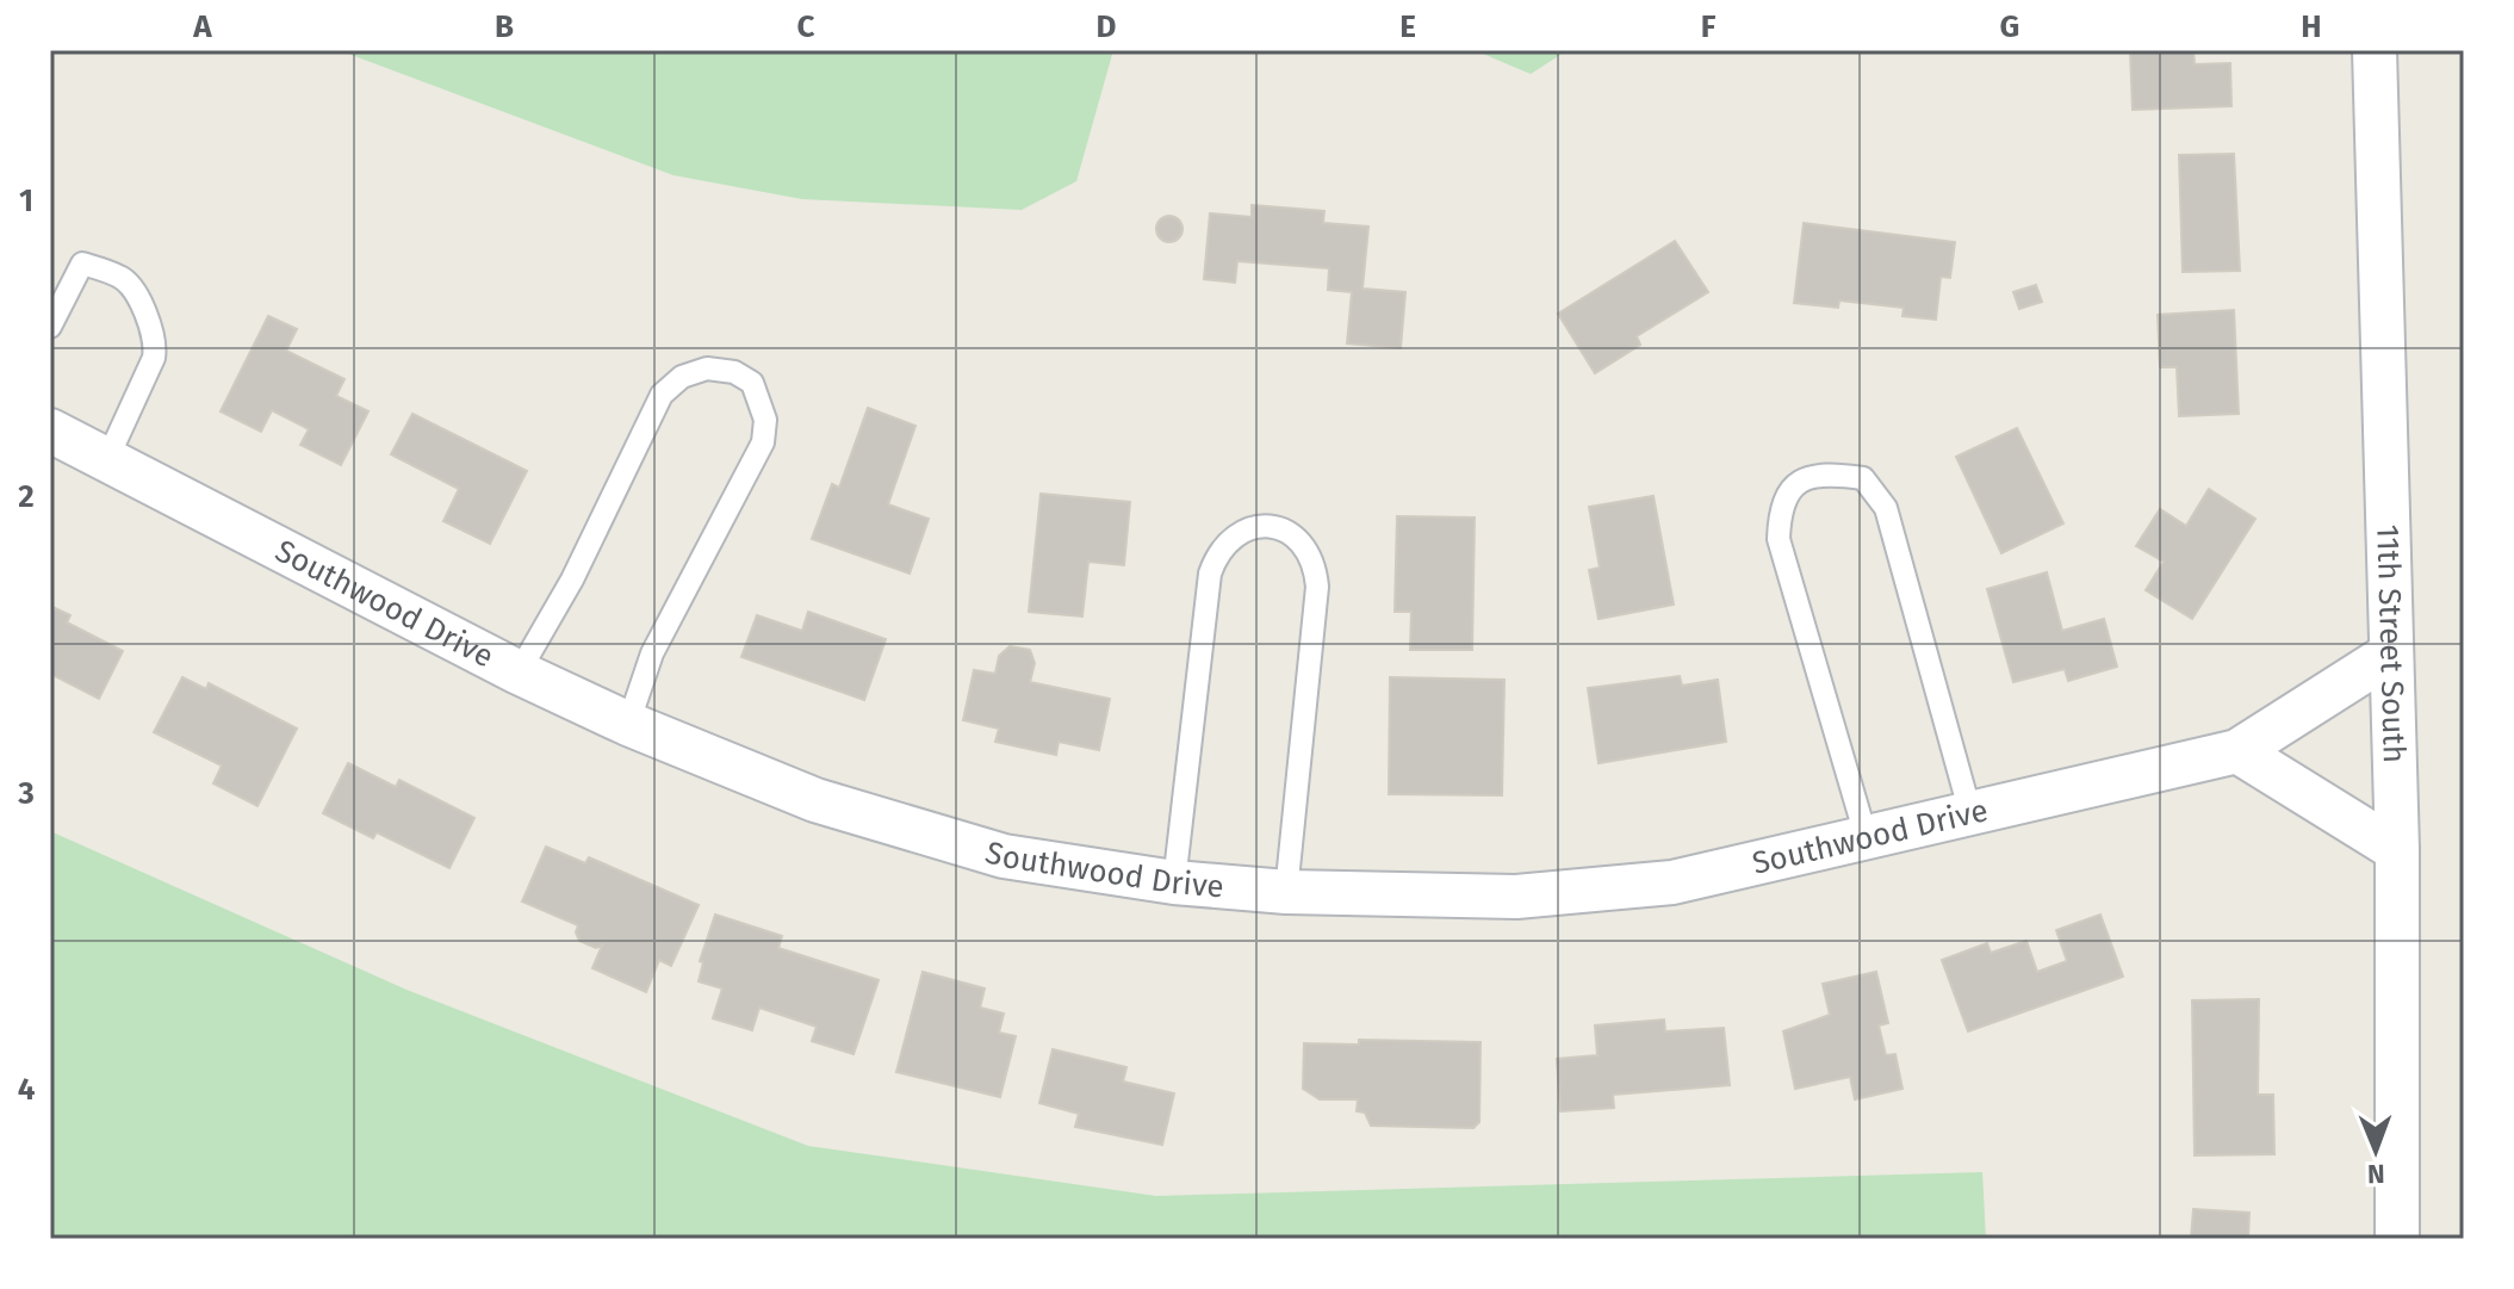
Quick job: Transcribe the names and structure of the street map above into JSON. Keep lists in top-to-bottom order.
{
  "streets": {
    "street": ["Southwood Drive", "11th Street South"]
  },
  "crossings": [
    ["Southwood Drive", "11th Street South"]
  ],
  "north": "bottom",
  "grid": {
    "columns": [
      "A",
      "B",
      "C",
      "D",
      "E",
      "F",
      "G",
      "H"
    ],
    "rows": [
      "1",
      "2",
      "3",
      "4"
    ]
  }
}
